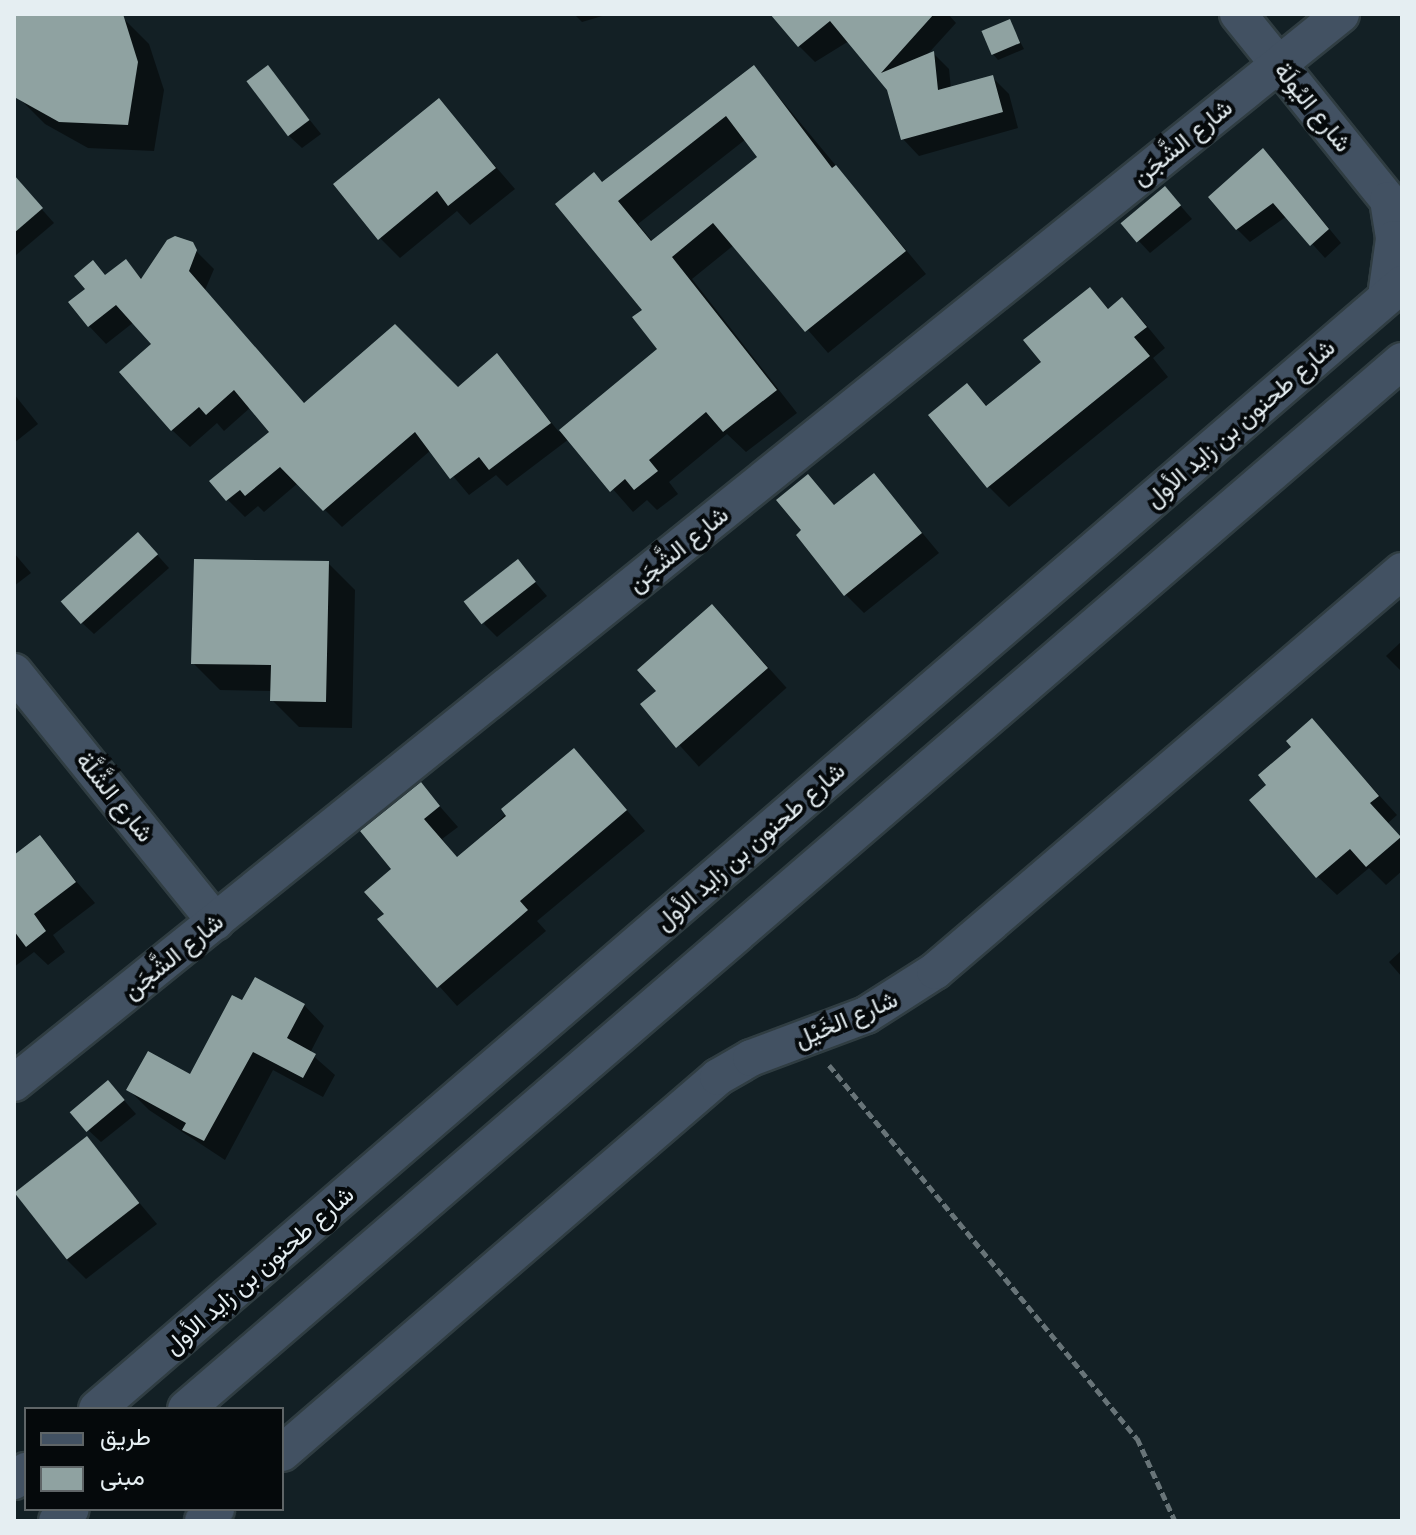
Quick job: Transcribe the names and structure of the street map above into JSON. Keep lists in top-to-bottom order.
{
  "streets": {
    "street": [
      "شارع اليُولَة",
      "شارع الشَّجَن",
      "شارع طحنون بن زايد الأول",
      "شارع الشَّلَّة",
      "شارع الخَيْل"
    ]
  },
  "crossings": [
    ["شارع اليُولَة", "شارع الشَّجَن"],
    ["شارع اليُولَة", "شارع طحنون بن زايد الأول"],
    ["شارع الشَّجَن", "شارع الشَّلَّة"]
  ],
  "legend": ["طريق", "مبنى"]
}
